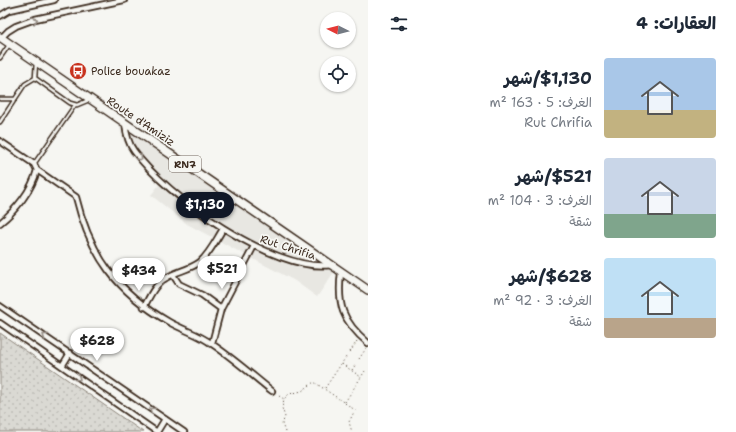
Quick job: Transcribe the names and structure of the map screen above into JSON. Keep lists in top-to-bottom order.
{
  "streets": {
    "main road": ["Route d'Amiziz", "RN7"],
    "street": ["Rut Chrifia"]
  },
  "crossings": [
    ["Route d'Amiziz", "Rut Chrifia"]
  ],
  "one_way": ["Rut Chrifia"],
  "places": {
    "bus stop": ["Police bouakaz"]
  },
  "north": "left",
  "page": {
    "heading": "العقارات: 4",
    "list": [
      {
        "name": "$1,130/شهر",
        "note": "الغرف: 5 · 163 m² · Rut Chrifia"
      },
      {
        "name": "$521/شهر",
        "note": "الغرف: 3 · 104 m² · شقة"
      },
      {
        "name": "$628/شهر",
        "note": "الغرف: 3 · 92 m² · شقة"
      }
    ],
    "price": [
      "$1,130",
      "$521",
      "$434",
      "$628"
    ]
  }
}
